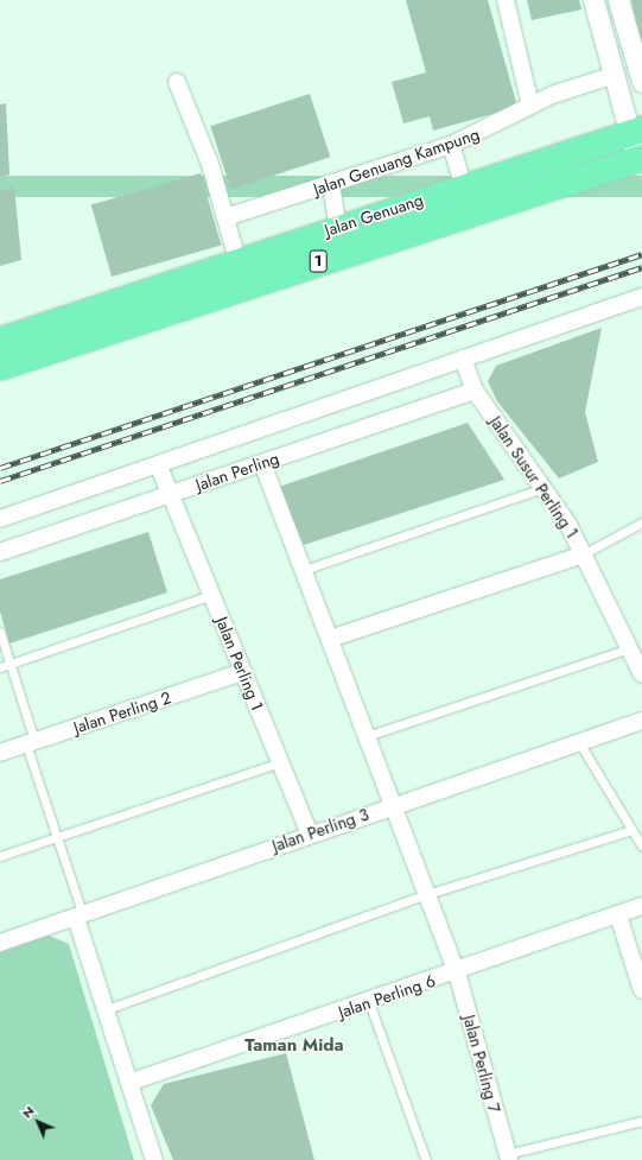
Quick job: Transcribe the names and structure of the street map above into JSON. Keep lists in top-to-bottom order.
{
  "streets": {
    "highway": ["Jalan Genuang", "1"],
    "street": [
      "Jalan Genuang Kampung",
      "Jalan Perling",
      "Jalan Susur Perling 1",
      "Jalan Perling 1",
      "Jalan Perling 2",
      "Jalan Perling 3",
      "Jalan Perling 6",
      "Jalan Perling 7"
    ]
  },
  "crossings": [
    ["Jalan Perling", "Jalan Susur Perling 1"],
    ["Jalan Perling", "Jalan Perling 1"],
    ["Jalan Perling", "Jalan Perling 7"],
    ["Jalan Perling 1", "Jalan Perling 2"],
    ["Jalan Perling 1", "Jalan Perling 3"],
    ["Jalan Perling 3", "Jalan Perling 7"],
    ["Jalan Perling 6", "Jalan Perling 7"]
  ],
  "districts": ["Taman Mida"],
  "north": "top left"
}
